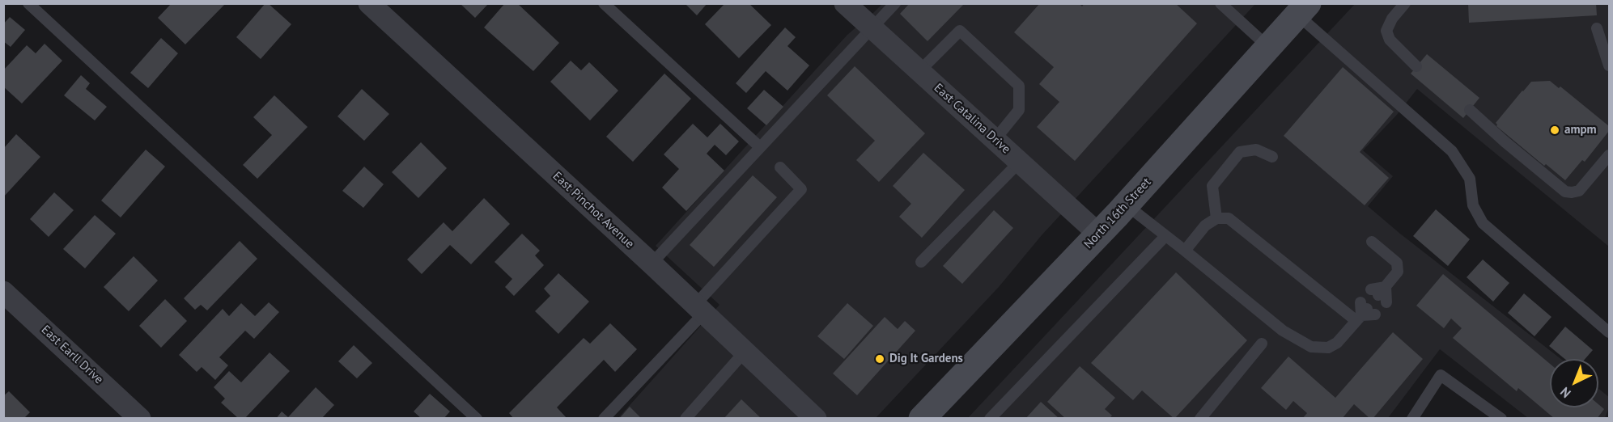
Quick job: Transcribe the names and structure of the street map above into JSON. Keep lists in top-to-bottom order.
{
  "streets": {
    "main road": ["North 16th Street"],
    "street": ["East Catalina Drive", "East Pinchot Avenue", "East Earll Drive"]
  },
  "crossings": [
    ["East Catalina Drive", "North 16th Street"]
  ],
  "places": ["ampm", "Dig It Gardens"],
  "north": "bottom left"
}
